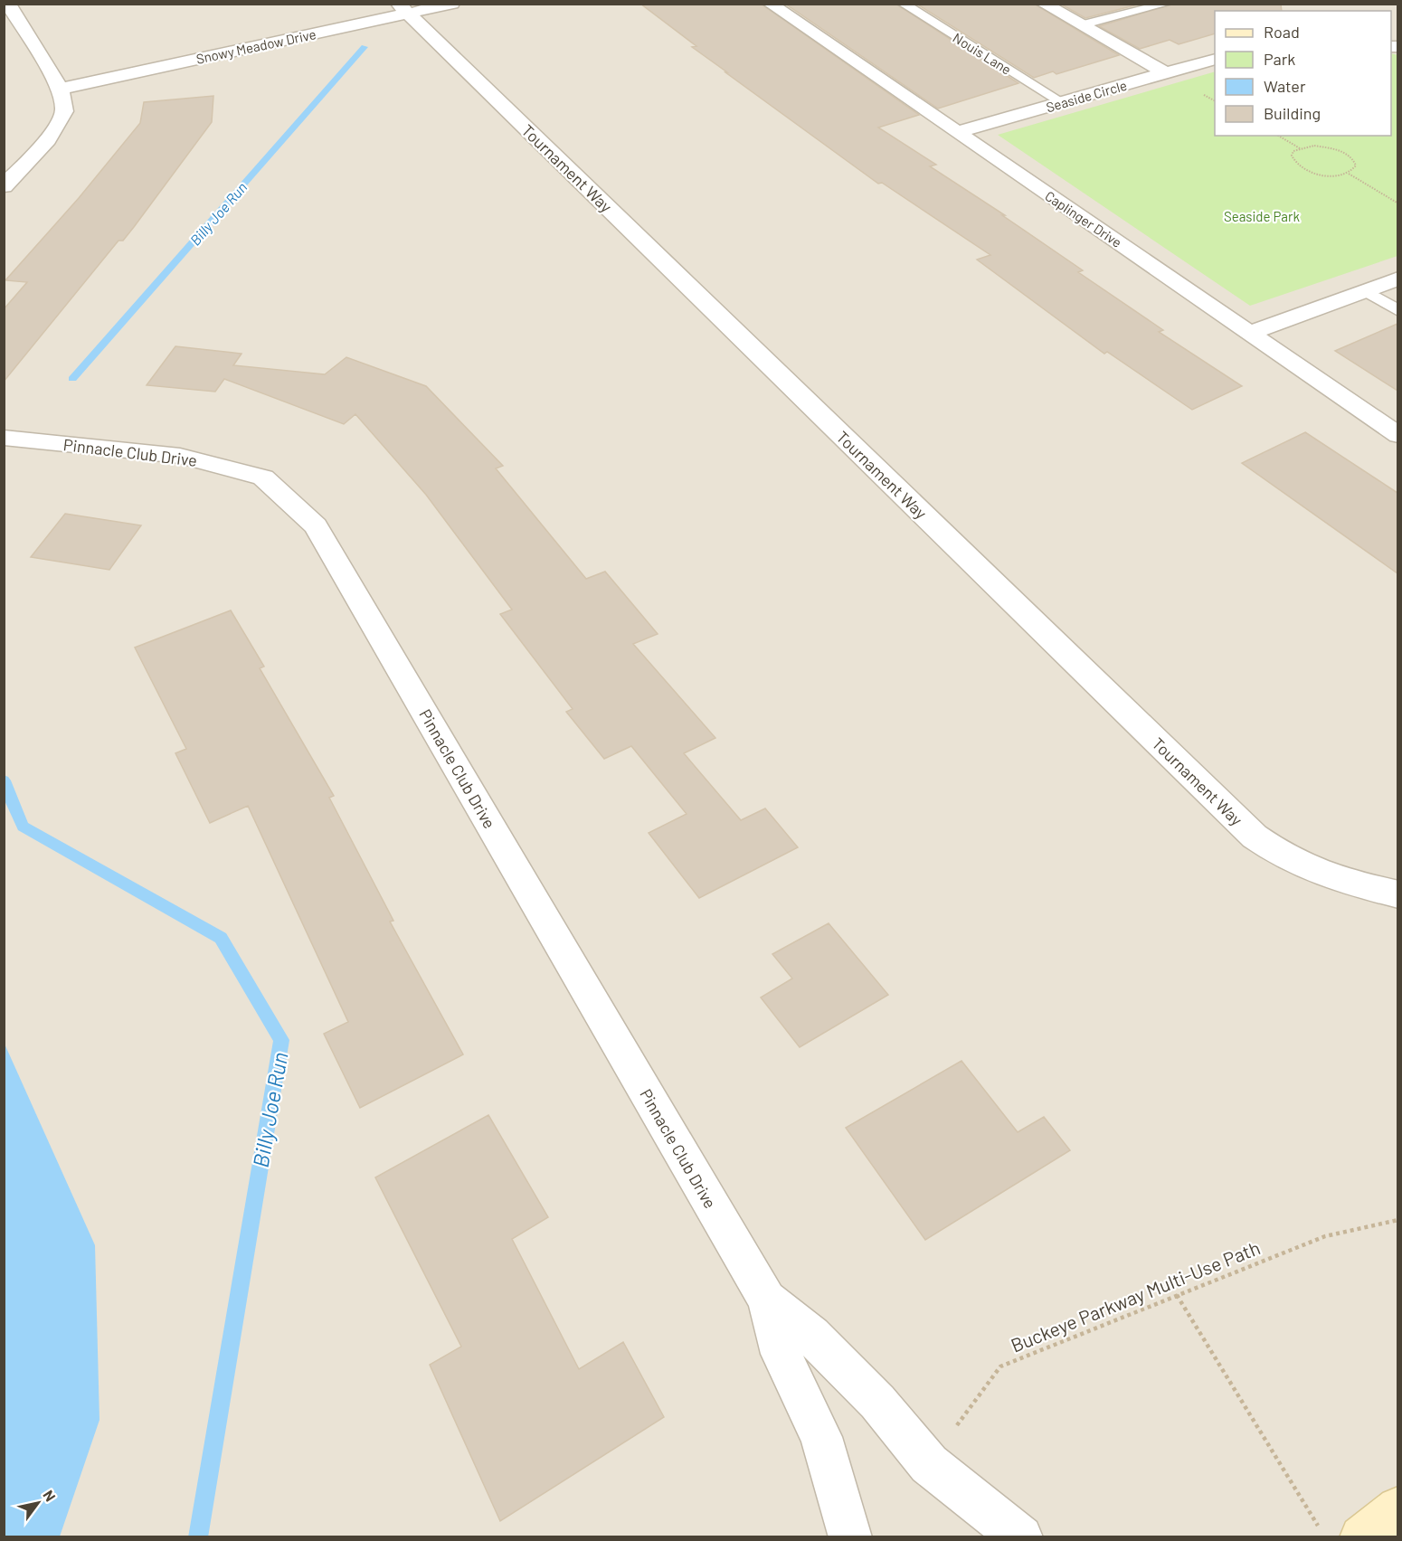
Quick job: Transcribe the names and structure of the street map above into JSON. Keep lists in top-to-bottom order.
{
  "streets": {
    "street": [
      "Snowy Meadow Drive",
      "Seaside Circle",
      "Tournament Way",
      "Caplinger Drive",
      "Pinnacle Club Drive"
    ],
    "lane": ["Nouis Lane"],
    "path": ["Buckeye Parkway Multi-Use Path"]
  },
  "crossings": [
    ["Snowy Meadow Drive", "Tournament Way"],
    ["Nouis Lane", "Seaside Circle"],
    ["Seaside Circle", "Caplinger Drive"],
    ["Pinnacle Club Drive", "Buckeye Parkway Multi-Use Path"]
  ],
  "water": ["Billy Joe Run"],
  "parks": ["Seaside Park"],
  "legend": [
    "Road",
    "Park",
    "Water",
    "Building"
  ],
  "north": "top right"
}
